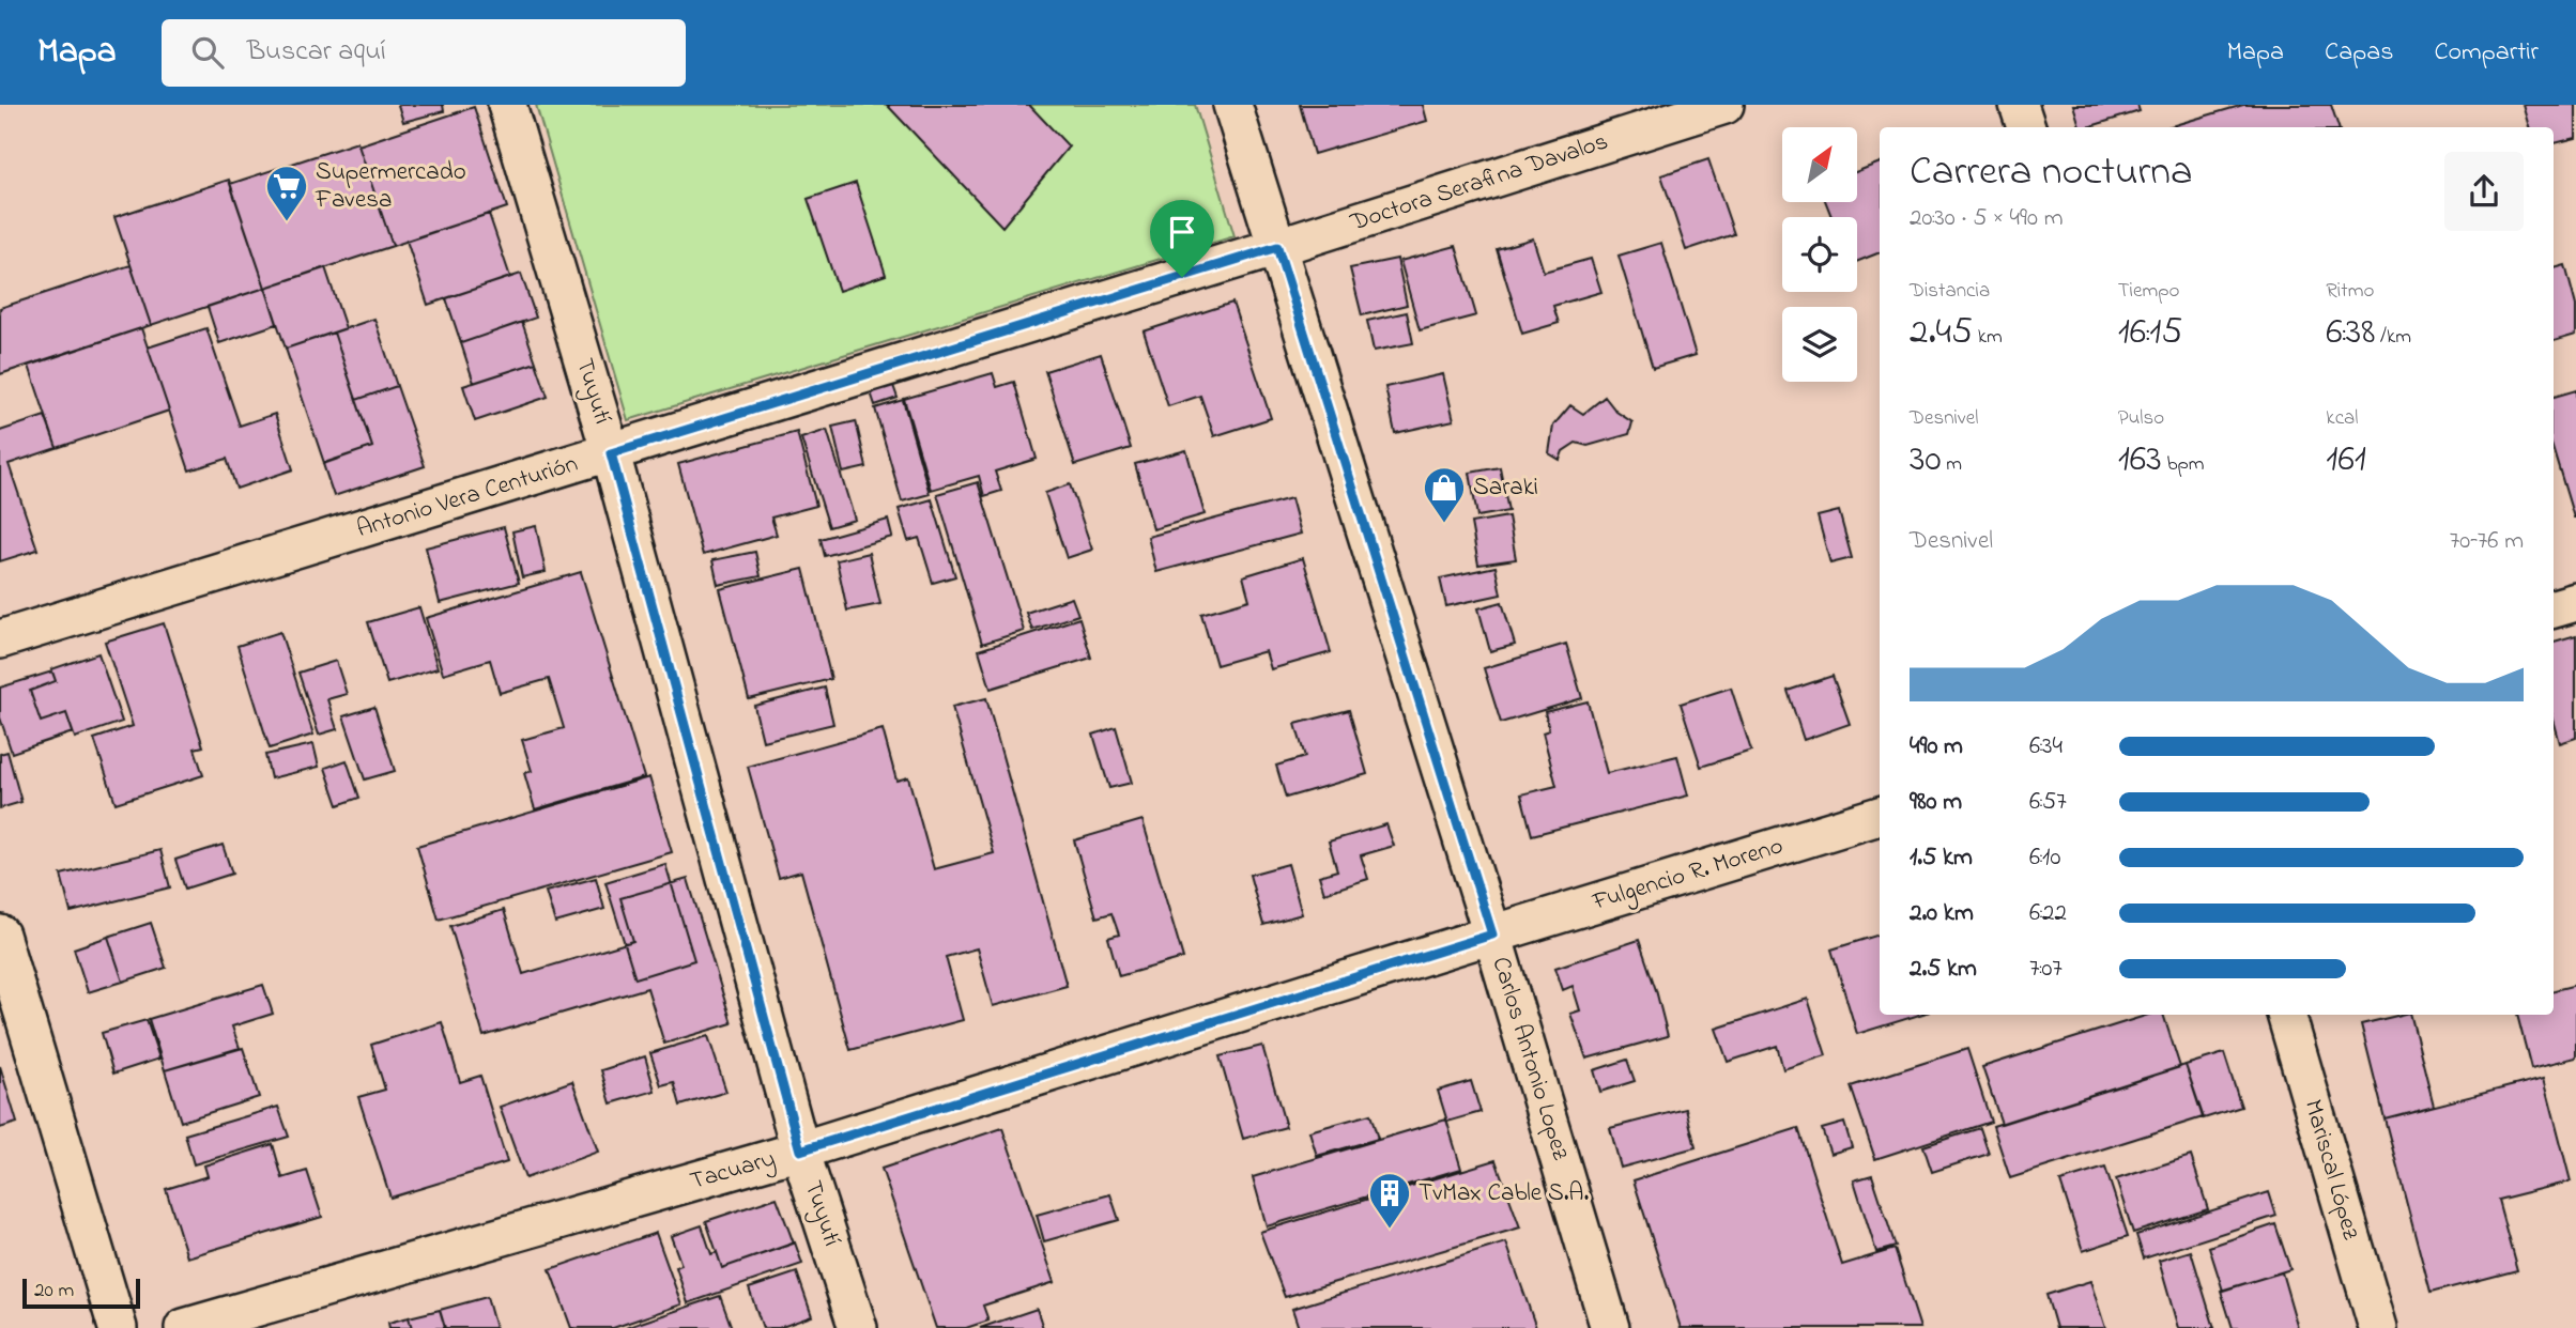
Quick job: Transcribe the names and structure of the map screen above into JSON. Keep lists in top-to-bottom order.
{
  "streets": {
    "street": [
      "Doctora Serafina Davalos",
      "Tuyutí",
      "Antonio Vera Centurión",
      "Fulgencio R. Moreno",
      "Carlos Antonio Lopez",
      "Mariscal López",
      "Tacuary"
    ]
  },
  "crossings": [
    ["Doctora Serafina Davalos", "Antonio Vera Centurión"],
    ["Doctora Serafina Davalos", "Carlos Antonio Lopez"],
    ["Tuyutí", "Antonio Vera Centurión"],
    ["Tuyutí", "Tacuary"],
    ["Antonio Vera Centurión", "Carlos Antonio Lopez"],
    ["Fulgencio R. Moreno", "Carlos Antonio Lopez"],
    ["Fulgencio R. Moreno", "Tacuary"],
    ["Carlos Antonio Lopez", "Tacuary"]
  ],
  "places": {
    "supermarket": ["Supermercado Favesa"],
    "shop": ["Saraki"],
    "building": ["TvMax Cable S.A."]
  },
  "scale_bar": "20 m",
  "north": "top right",
  "page": {
    "header": "Mapa",
    "search": "Buscar aquí",
    "nav": ["Mapa", "Capas", "Compartir"],
    "heading": ["Carrera nocturna", "20:30 · 5 × 490 m"],
    "stats": [
      ["Distancia", "2.45 km"],
      ["Tiempo", "16:15"],
      ["Ritmo", "6:38 /km"],
      ["Desnivel", "30 m"],
      ["Pulso", "163 bpm"],
      ["kcal", "161"]
    ],
    "chart": ["Desnivel", "70–76 m"],
    "list": [
      {
        "name": "490 m",
        "note": "6:34"
      },
      {
        "name": "980 m",
        "note": "6:57"
      },
      {
        "name": "1.5 km",
        "note": "6:10"
      },
      {
        "name": "2.0 km",
        "note": "6:22"
      },
      {
        "name": "2.5 km",
        "note": "7:07"
      }
    ],
    "scale": "20 m"
  }
}
